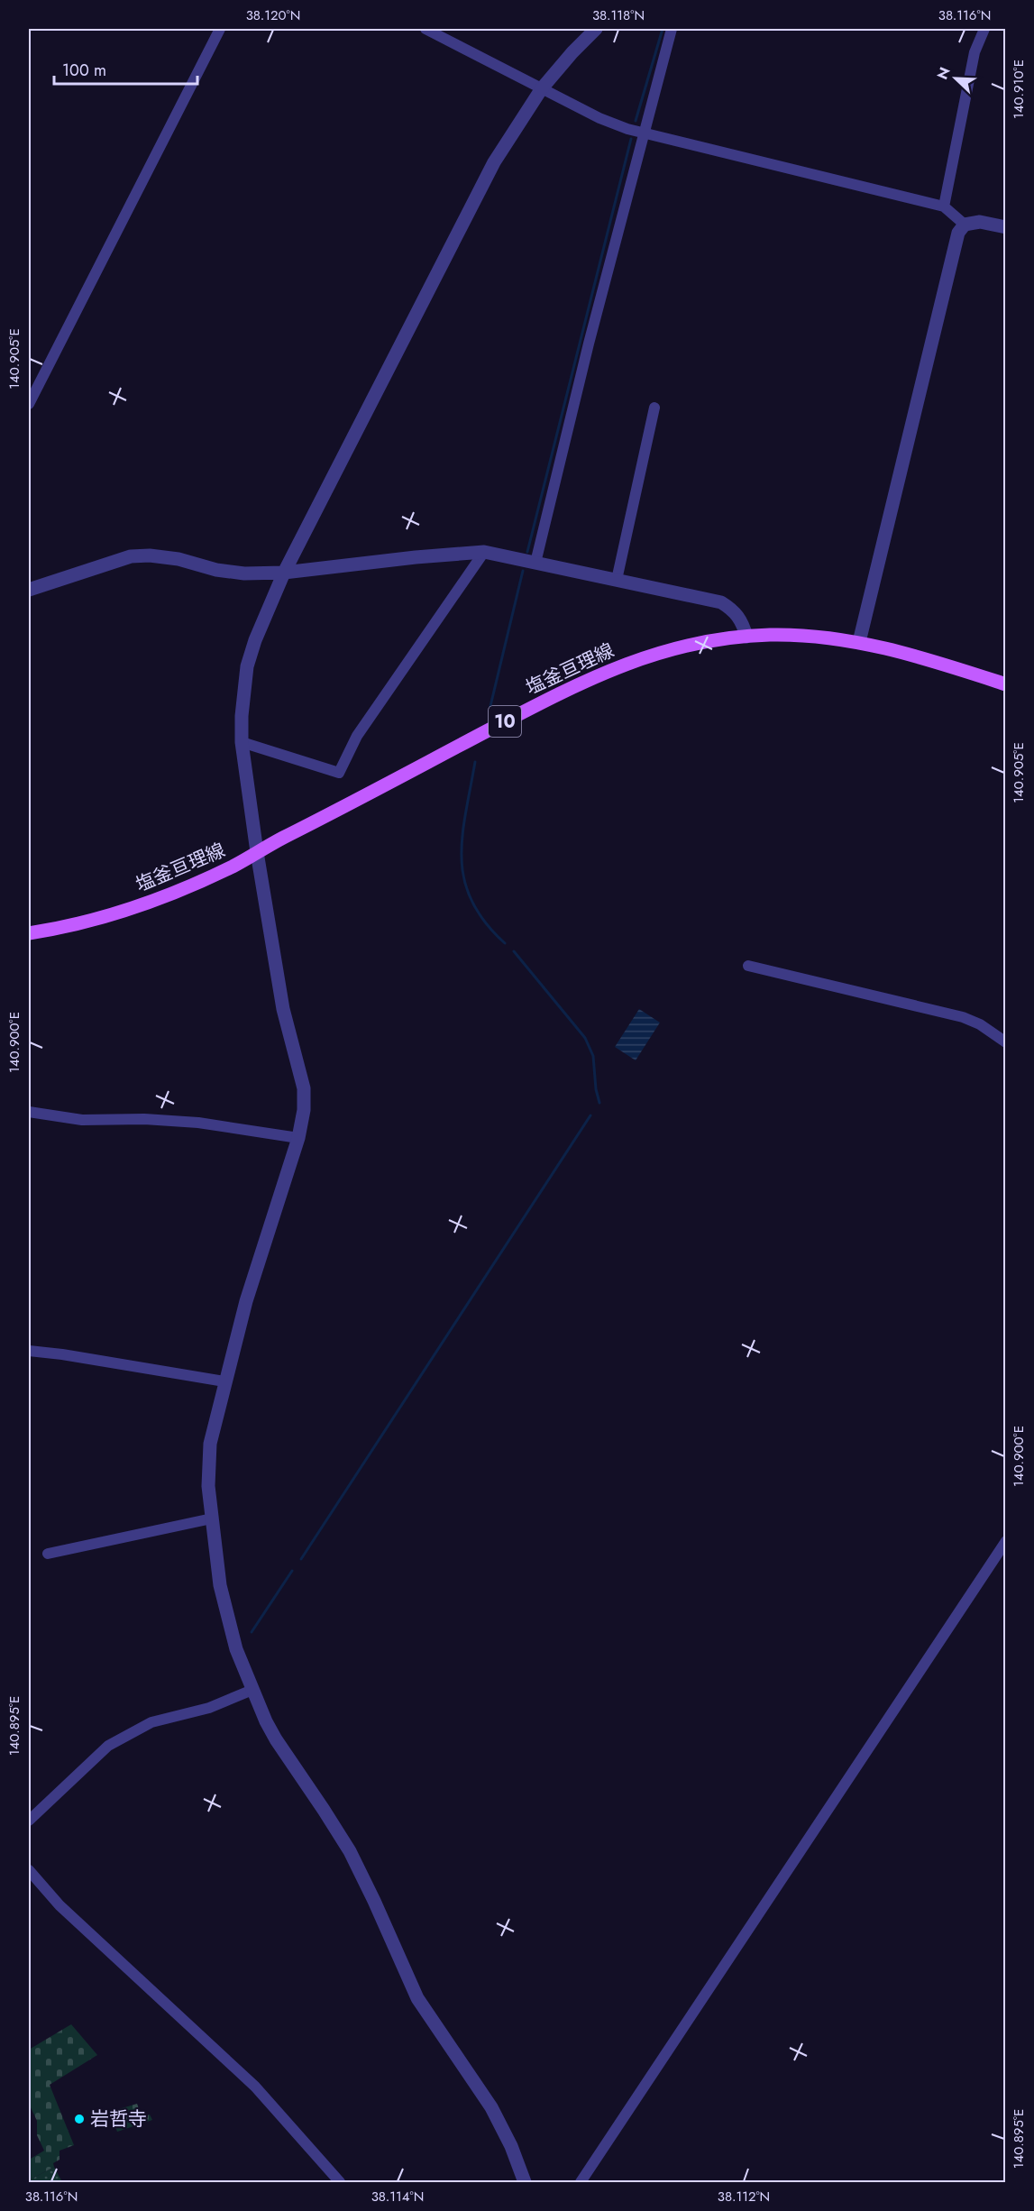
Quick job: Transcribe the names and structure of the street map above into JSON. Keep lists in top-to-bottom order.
{
  "streets": {
    "main road": ["塩釜亘理線", "10"]
  },
  "places": ["岩哲寺"],
  "scale_bar": "100 m",
  "north": "top left",
  "coordinates": [
    "38.120°N",
    "38.118°N",
    "38.116°N",
    "140.910°E",
    "140.905°E",
    "140.900°E",
    "140.895°E",
    "38.114°N",
    "38.112°N"
  ]
}
